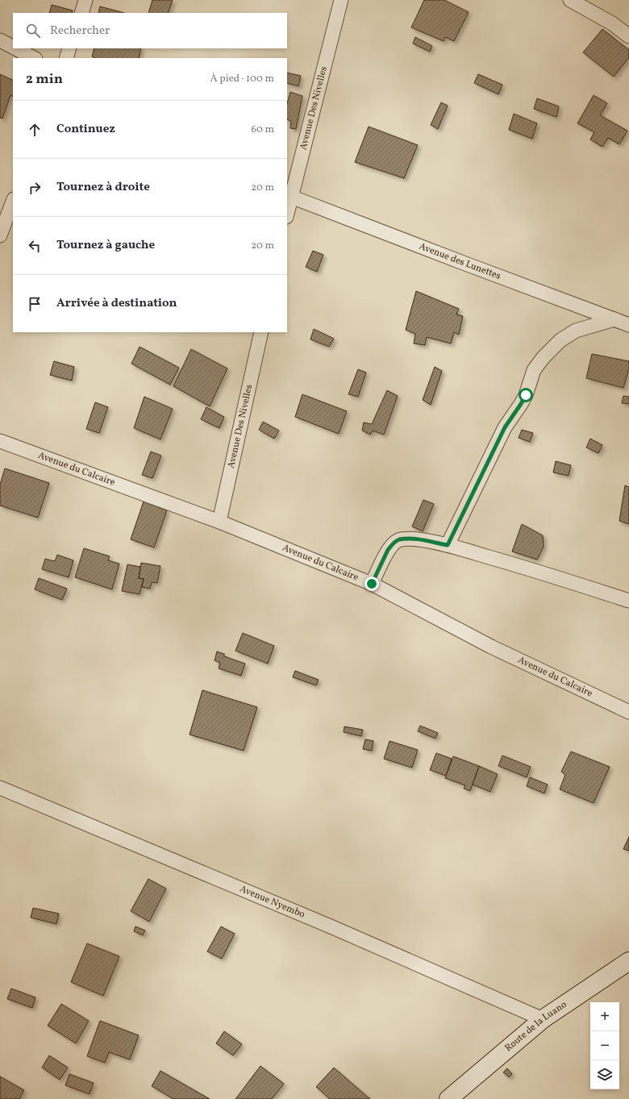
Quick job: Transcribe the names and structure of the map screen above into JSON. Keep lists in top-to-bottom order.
{
  "streets": {
    "street": [
      "Avenue Des Nivelles",
      "Avenue des Lunettes",
      "Avenue du Calcaire",
      "Avenue Nyembo",
      "Route de la Luano"
    ]
  },
  "crossings": [
    ["Avenue Des Nivelles", "Avenue des Lunettes"],
    ["Avenue Des Nivelles", "Avenue du Calcaire"],
    ["Avenue Nyembo", "Route de la Luano"]
  ],
  "page": {
    "search": "Rechercher",
    "heading": ["2 min", "À pied · 100 m"],
    "list": [
      ["Continuez", "60 m"],
      ["Tournez à droite", "20 m"],
      ["Tournez à gauche", "20 m"],
      "Arrivée à destination"
    ],
    "map_buttons": ["+", "−"]
  }
}
